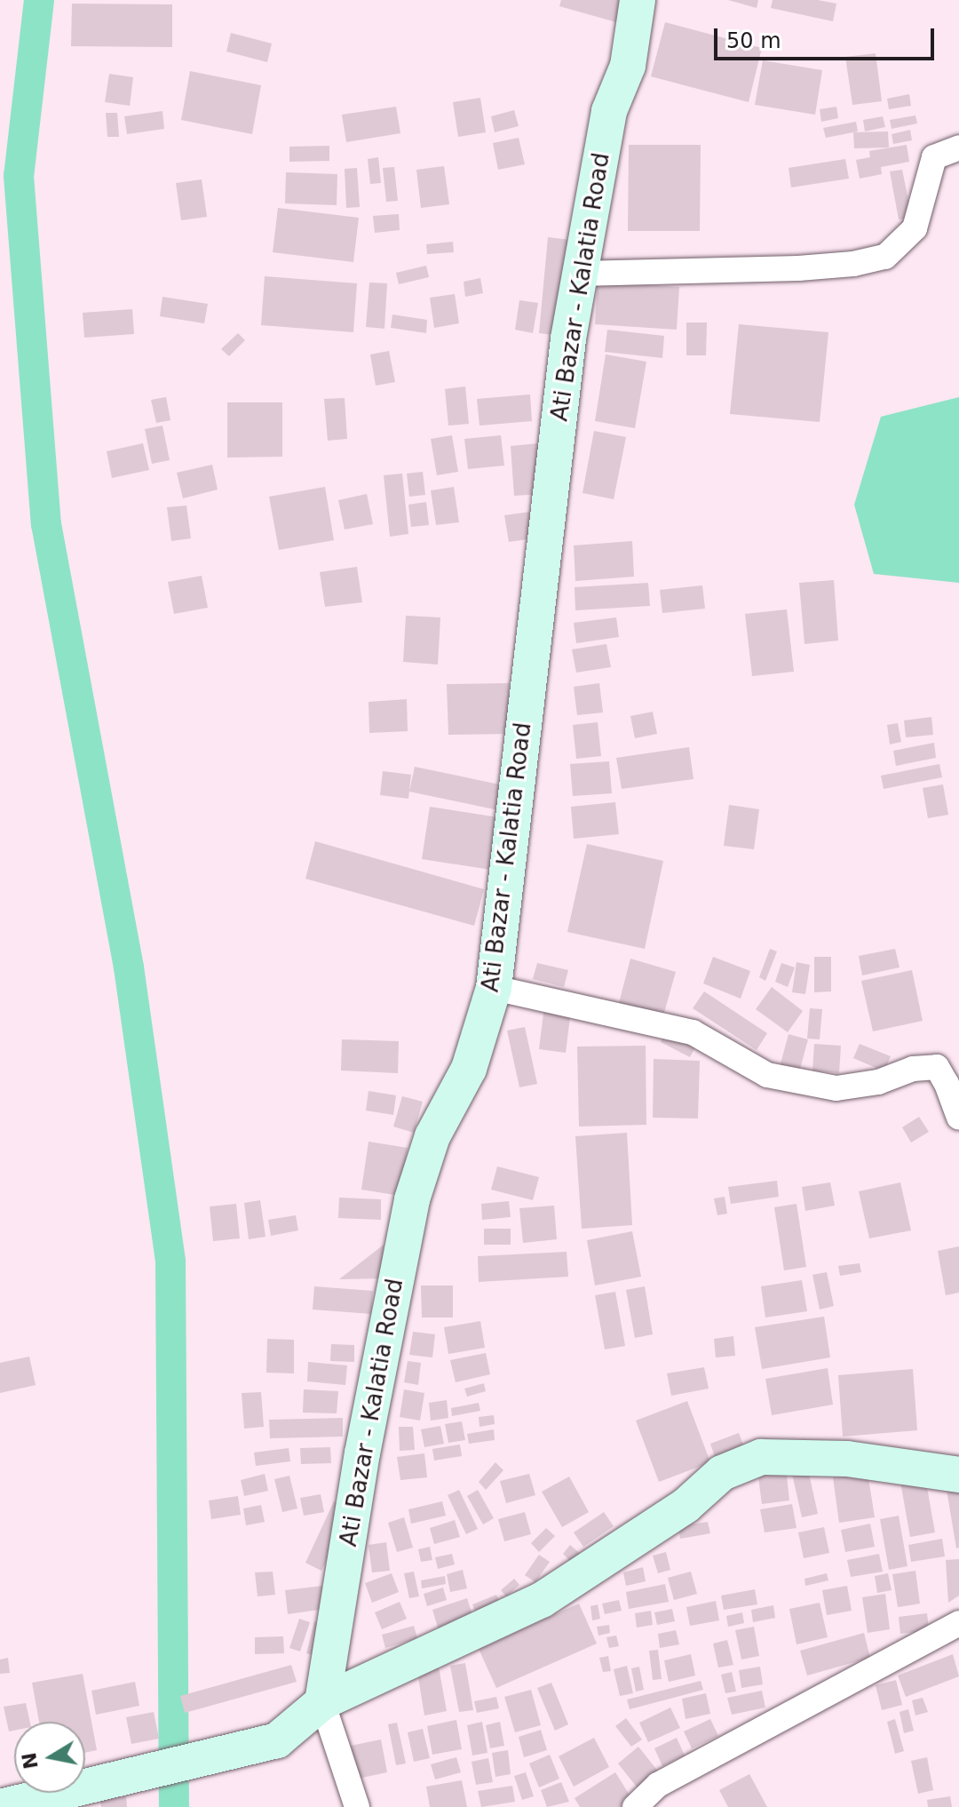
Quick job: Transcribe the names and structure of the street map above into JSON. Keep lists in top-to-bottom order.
{
  "streets": {
    "main road": ["Ati Bazar - Kalatia Road"]
  },
  "scale_bar": "50 m",
  "north": "left"
}
